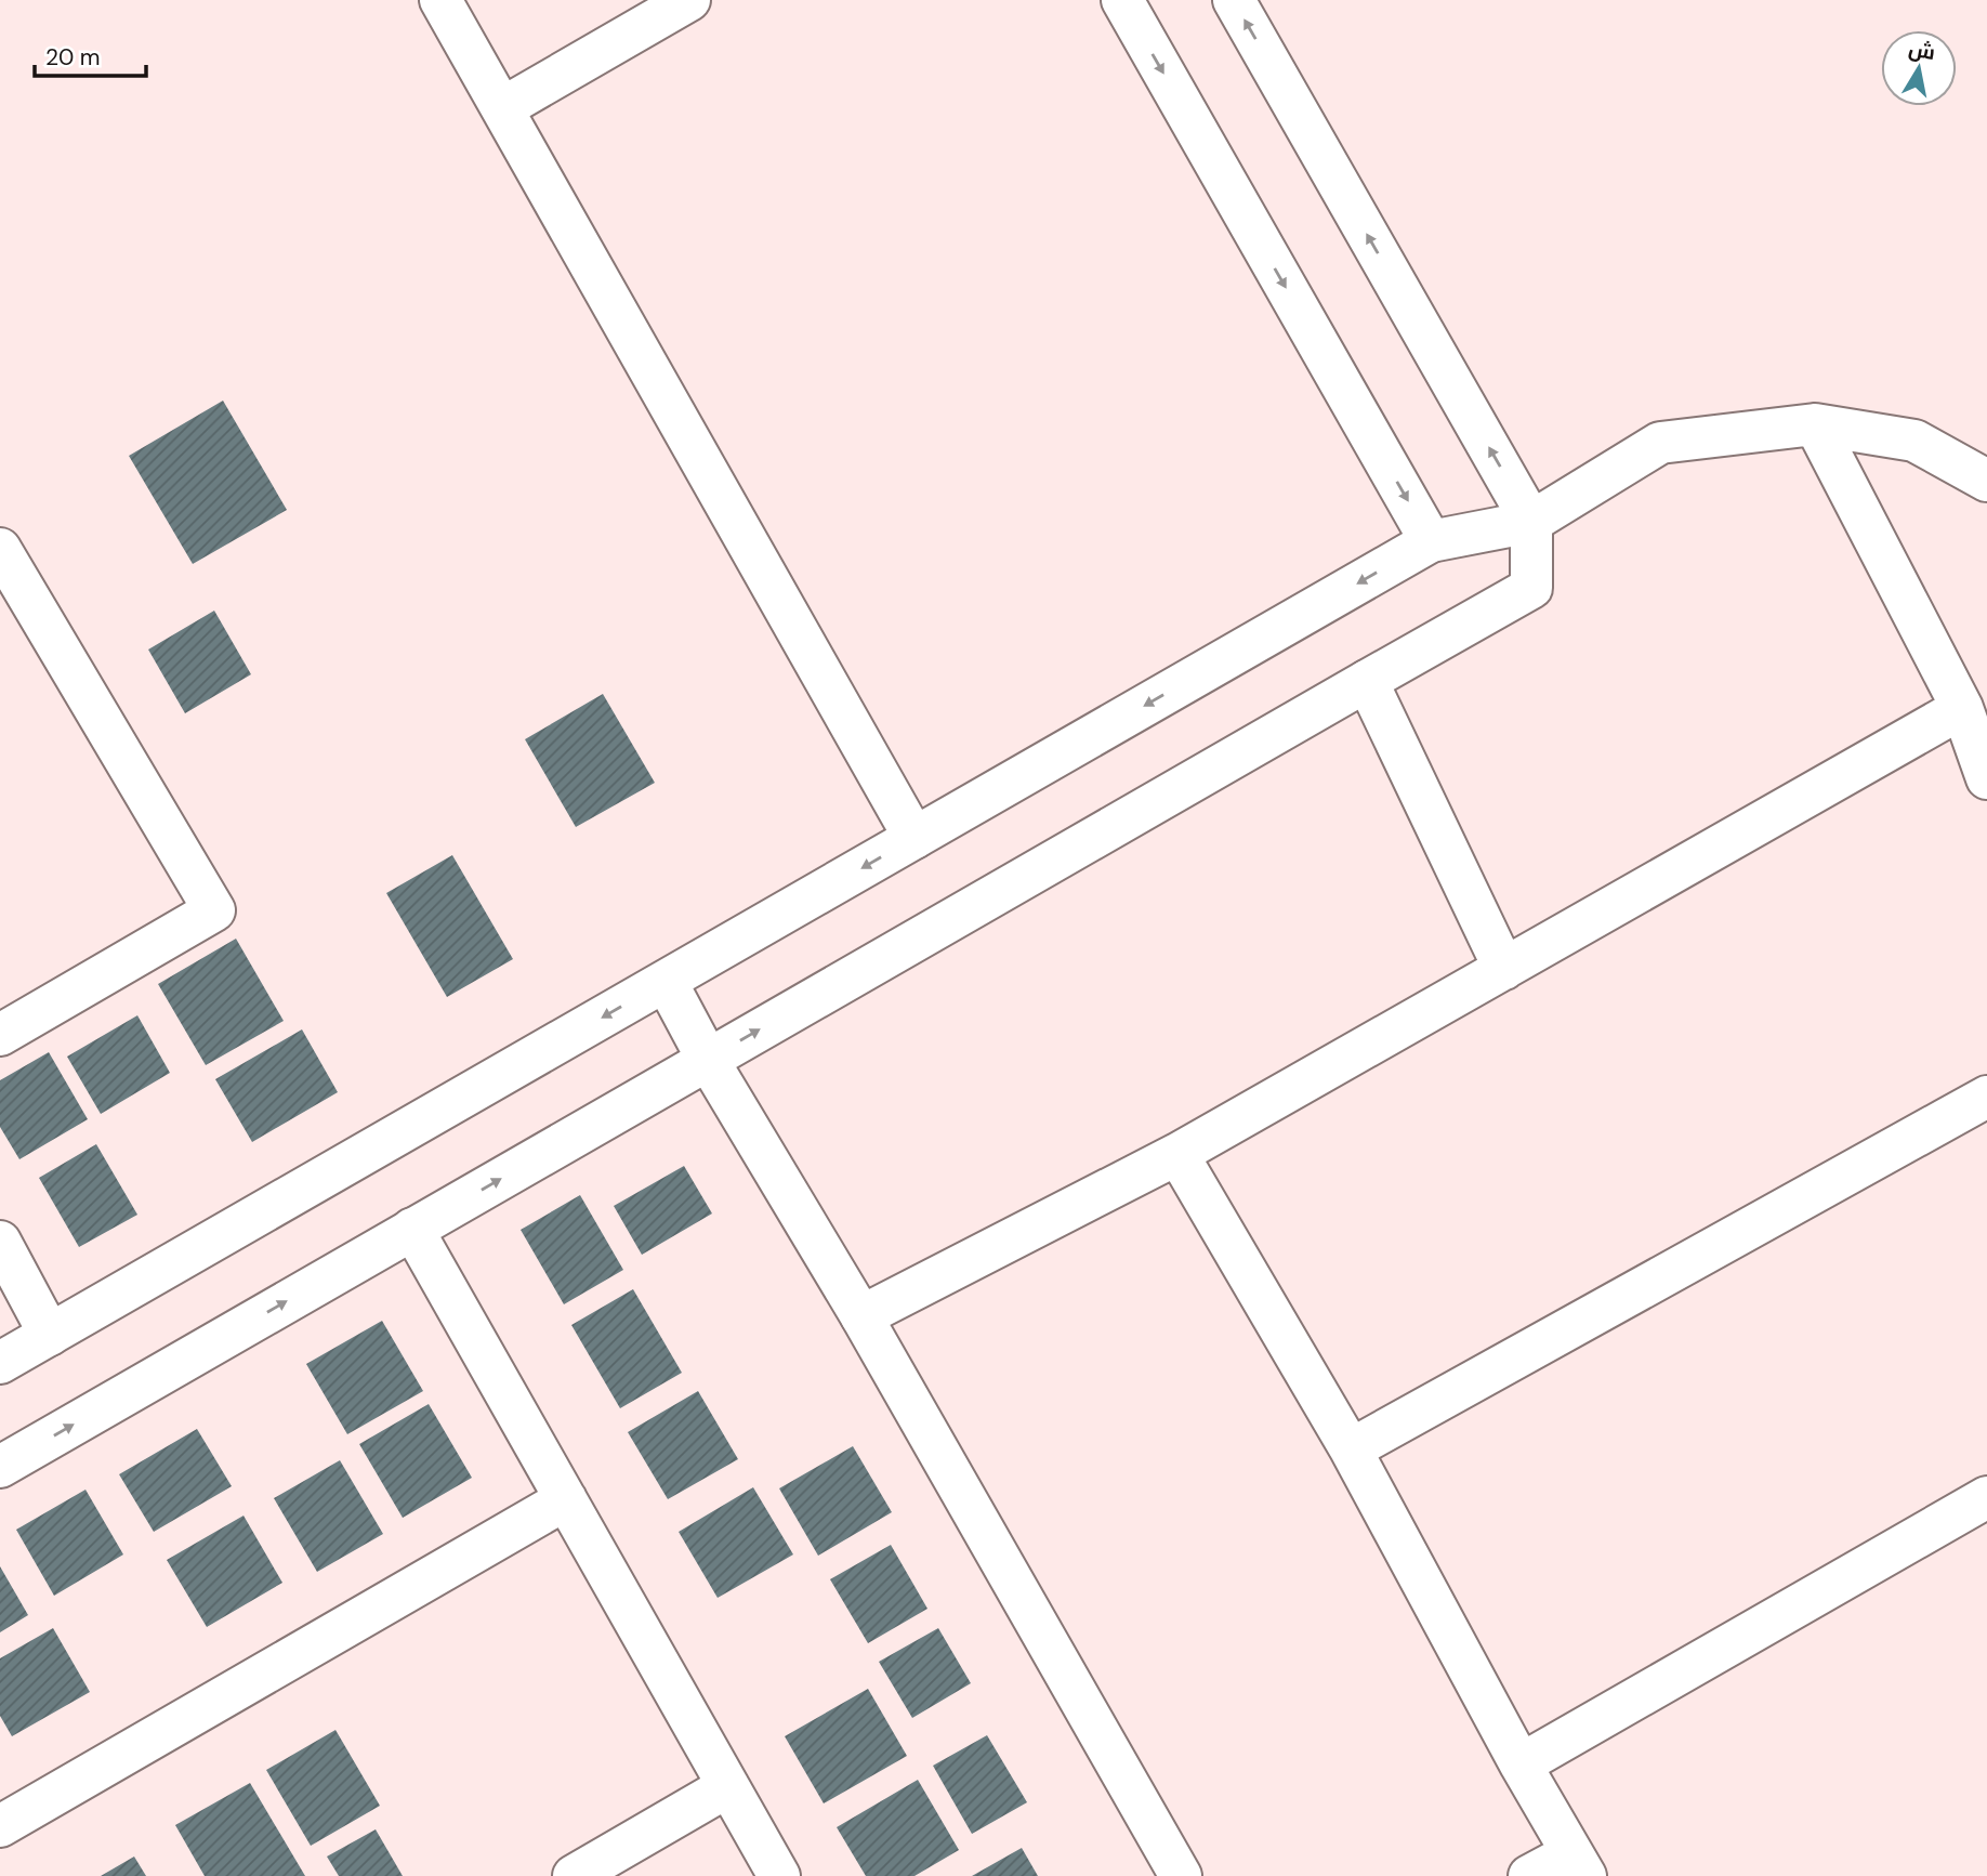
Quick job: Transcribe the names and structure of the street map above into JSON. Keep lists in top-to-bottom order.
{
  "scale_bar": "20 m",
  "north": "top"
}
